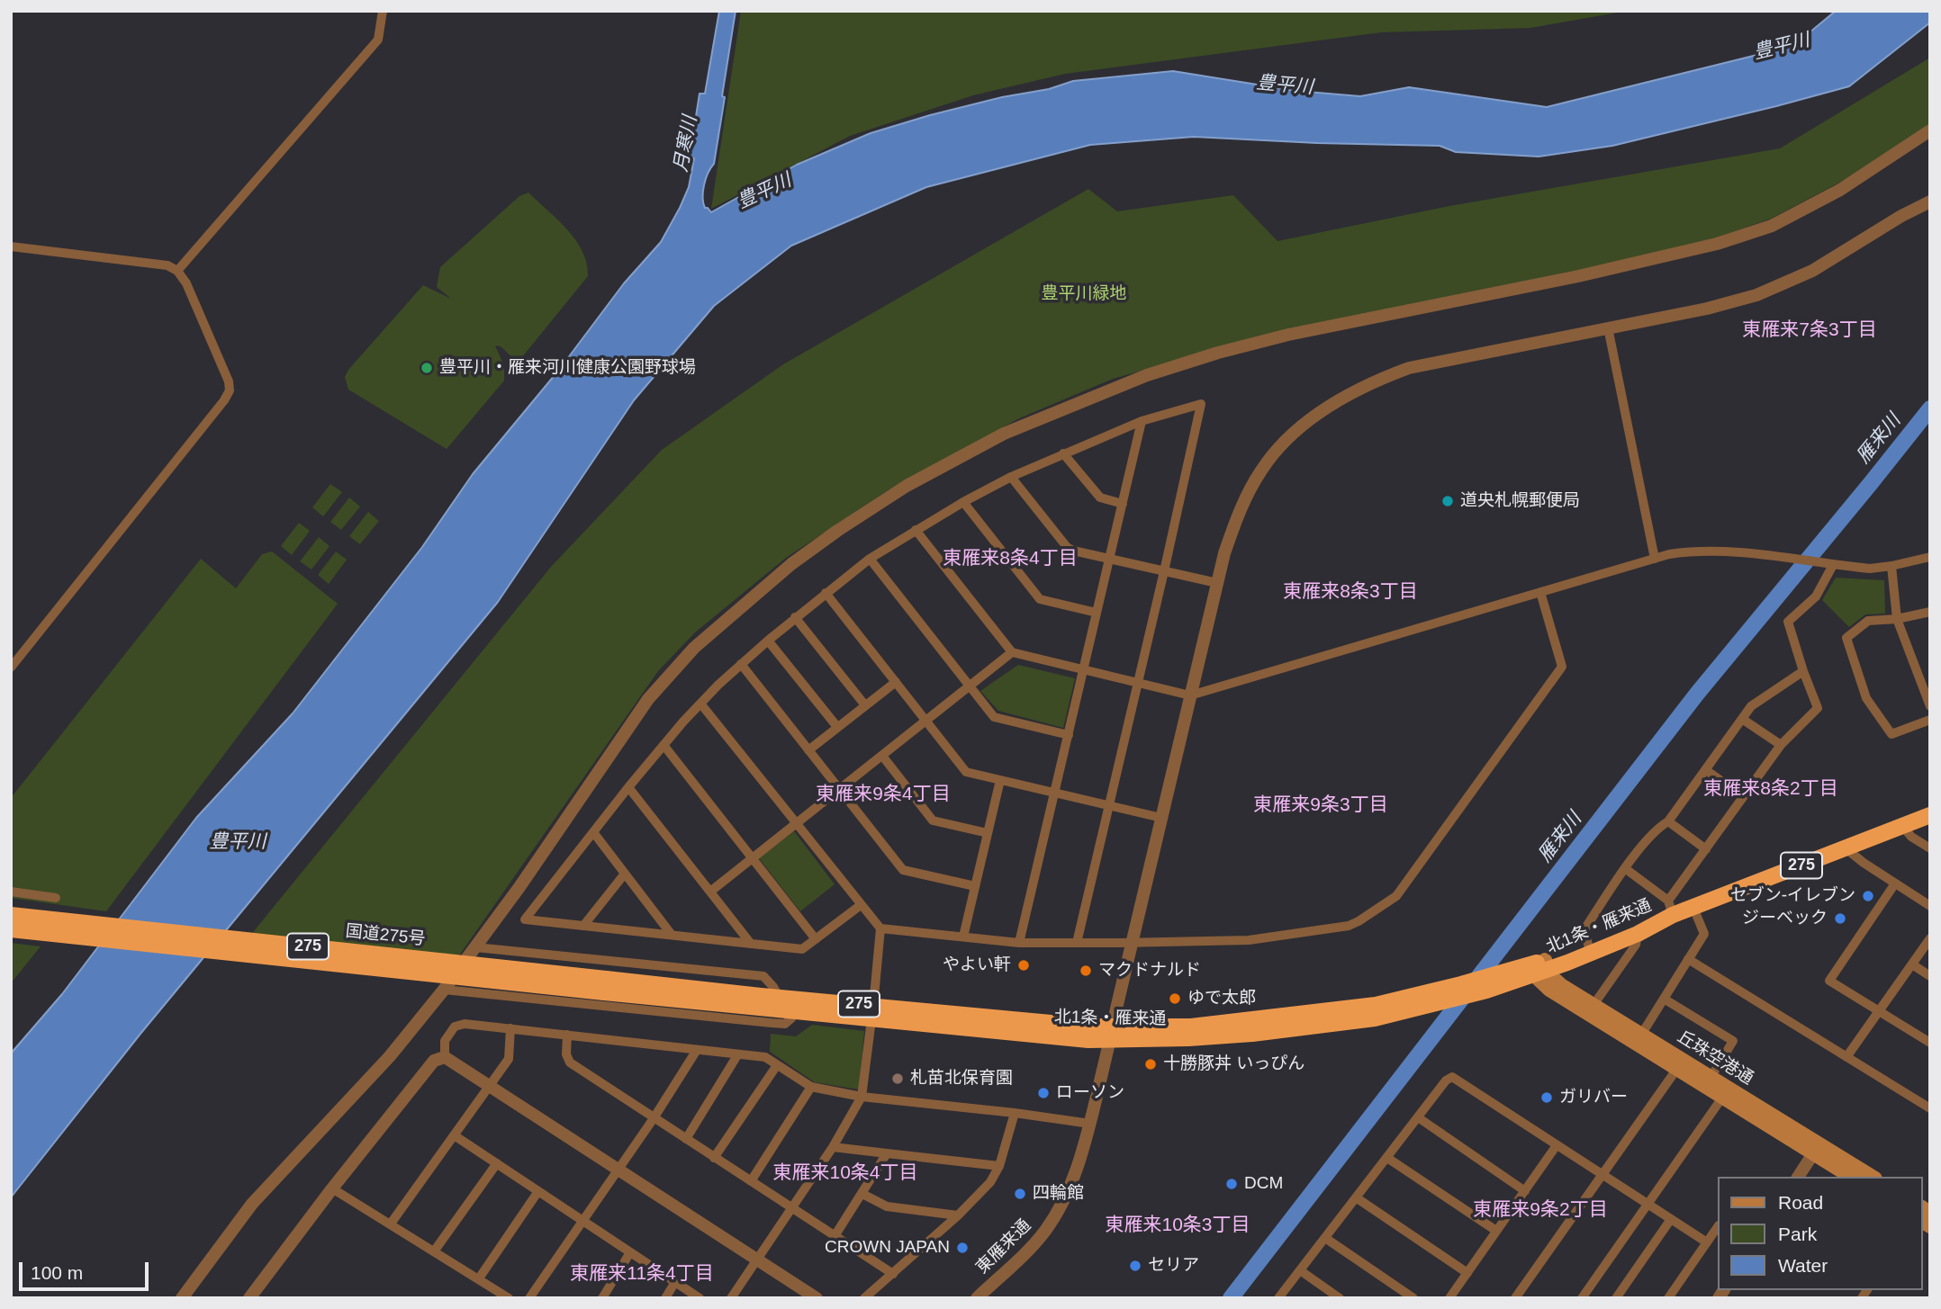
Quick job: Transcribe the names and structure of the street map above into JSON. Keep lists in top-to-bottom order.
{
  "streets": {
    "highway": ["275", "北1条・雁来通", "国道275号"],
    "main road": ["丘珠空港通"],
    "street": ["東雁来通"]
  },
  "crossings": [
    ["北1条・雁来通", "国道275号"],
    ["北1条・雁来通", "丘珠空港通"],
    ["北1条・雁来通", "東雁来通"]
  ],
  "districts": [
    "東雁来7条3丁目",
    "東雁来8条4丁目",
    "東雁来8条3丁目",
    "東雁来8条2丁目",
    "東雁来9条4丁目",
    "東雁来9条3丁目",
    "東雁来10条4丁目",
    "東雁来9条2丁目",
    "東雁来10条3丁目",
    "東雁来11条4丁目"
  ],
  "water": ["豊平川", "月寒川", "雁来川"],
  "parks": ["豊平川緑地"],
  "places": [
    "豊平川・雁来河川健康公園野球場",
    "道央札幌郵便局",
    "セブン-イレブン",
    "ジーベック",
    "やよい軒",
    "マクドナルド",
    "ゆで太郎",
    "十勝豚丼 いっぴん",
    "札苗北保育園",
    "ローソン",
    "ガリバー",
    "DCM",
    "四輪館",
    "CROWN JAPAN",
    "セリア"
  ],
  "legend": ["Road", "Park", "Water"],
  "scale_bar": "100 m"
}
